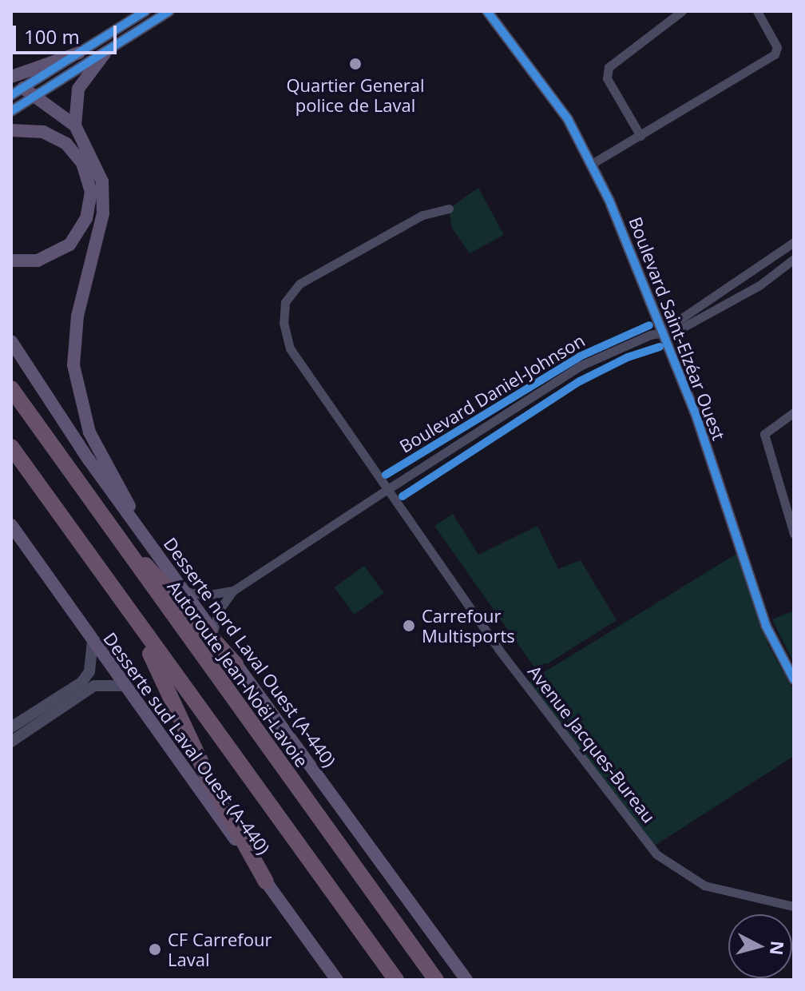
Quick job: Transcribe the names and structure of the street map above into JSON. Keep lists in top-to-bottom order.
{
  "streets": {
    "highway": ["Autoroute Jean-Noël-Lavoie"],
    "main road": ["Desserte nord Laval Ouest (A-440)", "Desserte sud Laval Ouest (A-440)"],
    "street": ["Boulevard Saint-Elzéar Ouest", "Boulevard Daniel-Johnson", "Avenue Jacques-Bureau"]
  },
  "crossings": [
    ["Boulevard Saint-Elzéar Ouest", "Boulevard Daniel-Johnson"],
    ["Boulevard Daniel-Johnson", "Desserte nord Laval Ouest (A-440)"],
    ["Boulevard Daniel-Johnson", "Avenue Jacques-Bureau"]
  ],
  "places": ["Quartier General police de Laval", "Carrefour Multisports", "CF Carrefour Laval"],
  "scale_bar": "100 m",
  "north": "right"
}
